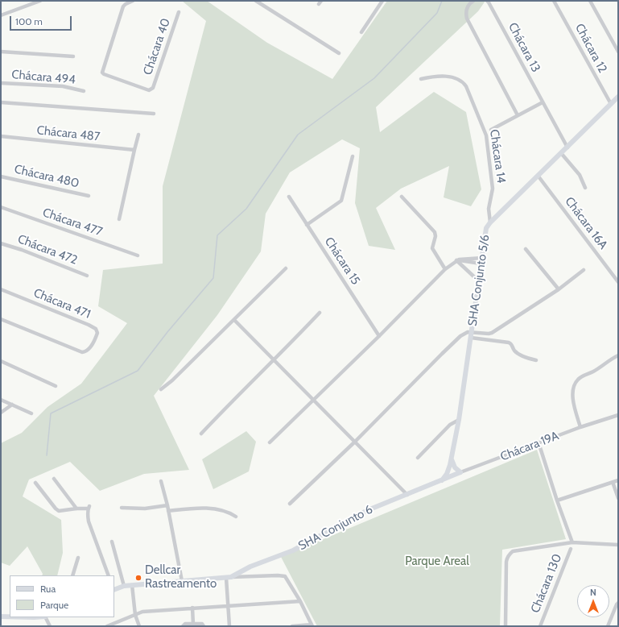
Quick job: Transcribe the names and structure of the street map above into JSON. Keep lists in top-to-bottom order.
{
  "streets": {
    "street": [
      "Chácara 40",
      "Chácara 13",
      "Chácara 12",
      "Chácara 494",
      "Chácara 487",
      "Chácara 14",
      "Chácara 480",
      "Chácara 477",
      "Chácara 16A",
      "Chácara 472",
      "Chácara 15",
      "SHA Conjunto 5/6",
      "Chácara 471",
      "Chácara 19A",
      "SHA Conjunto 6",
      "Chácara 130"
    ]
  },
  "crossings": [
    ["Chácara 13", "SHA Conjunto 5/6"],
    ["Chácara 12", "SHA Conjunto 5/6"],
    ["Chácara 14", "SHA Conjunto 5/6"],
    ["Chácara 16A", "SHA Conjunto 5/6"],
    ["SHA Conjunto 5/6", "Chácara 19A"],
    ["SHA Conjunto 5/6", "SHA Conjunto 6"],
    ["Chácara 19A", "SHA Conjunto 6"]
  ],
  "parks": ["Parque Areal"],
  "places": ["Dellcar Rastreamento"],
  "legend": ["Rua", "Parque"],
  "scale_bar": "100 m",
  "north": "top"
}
